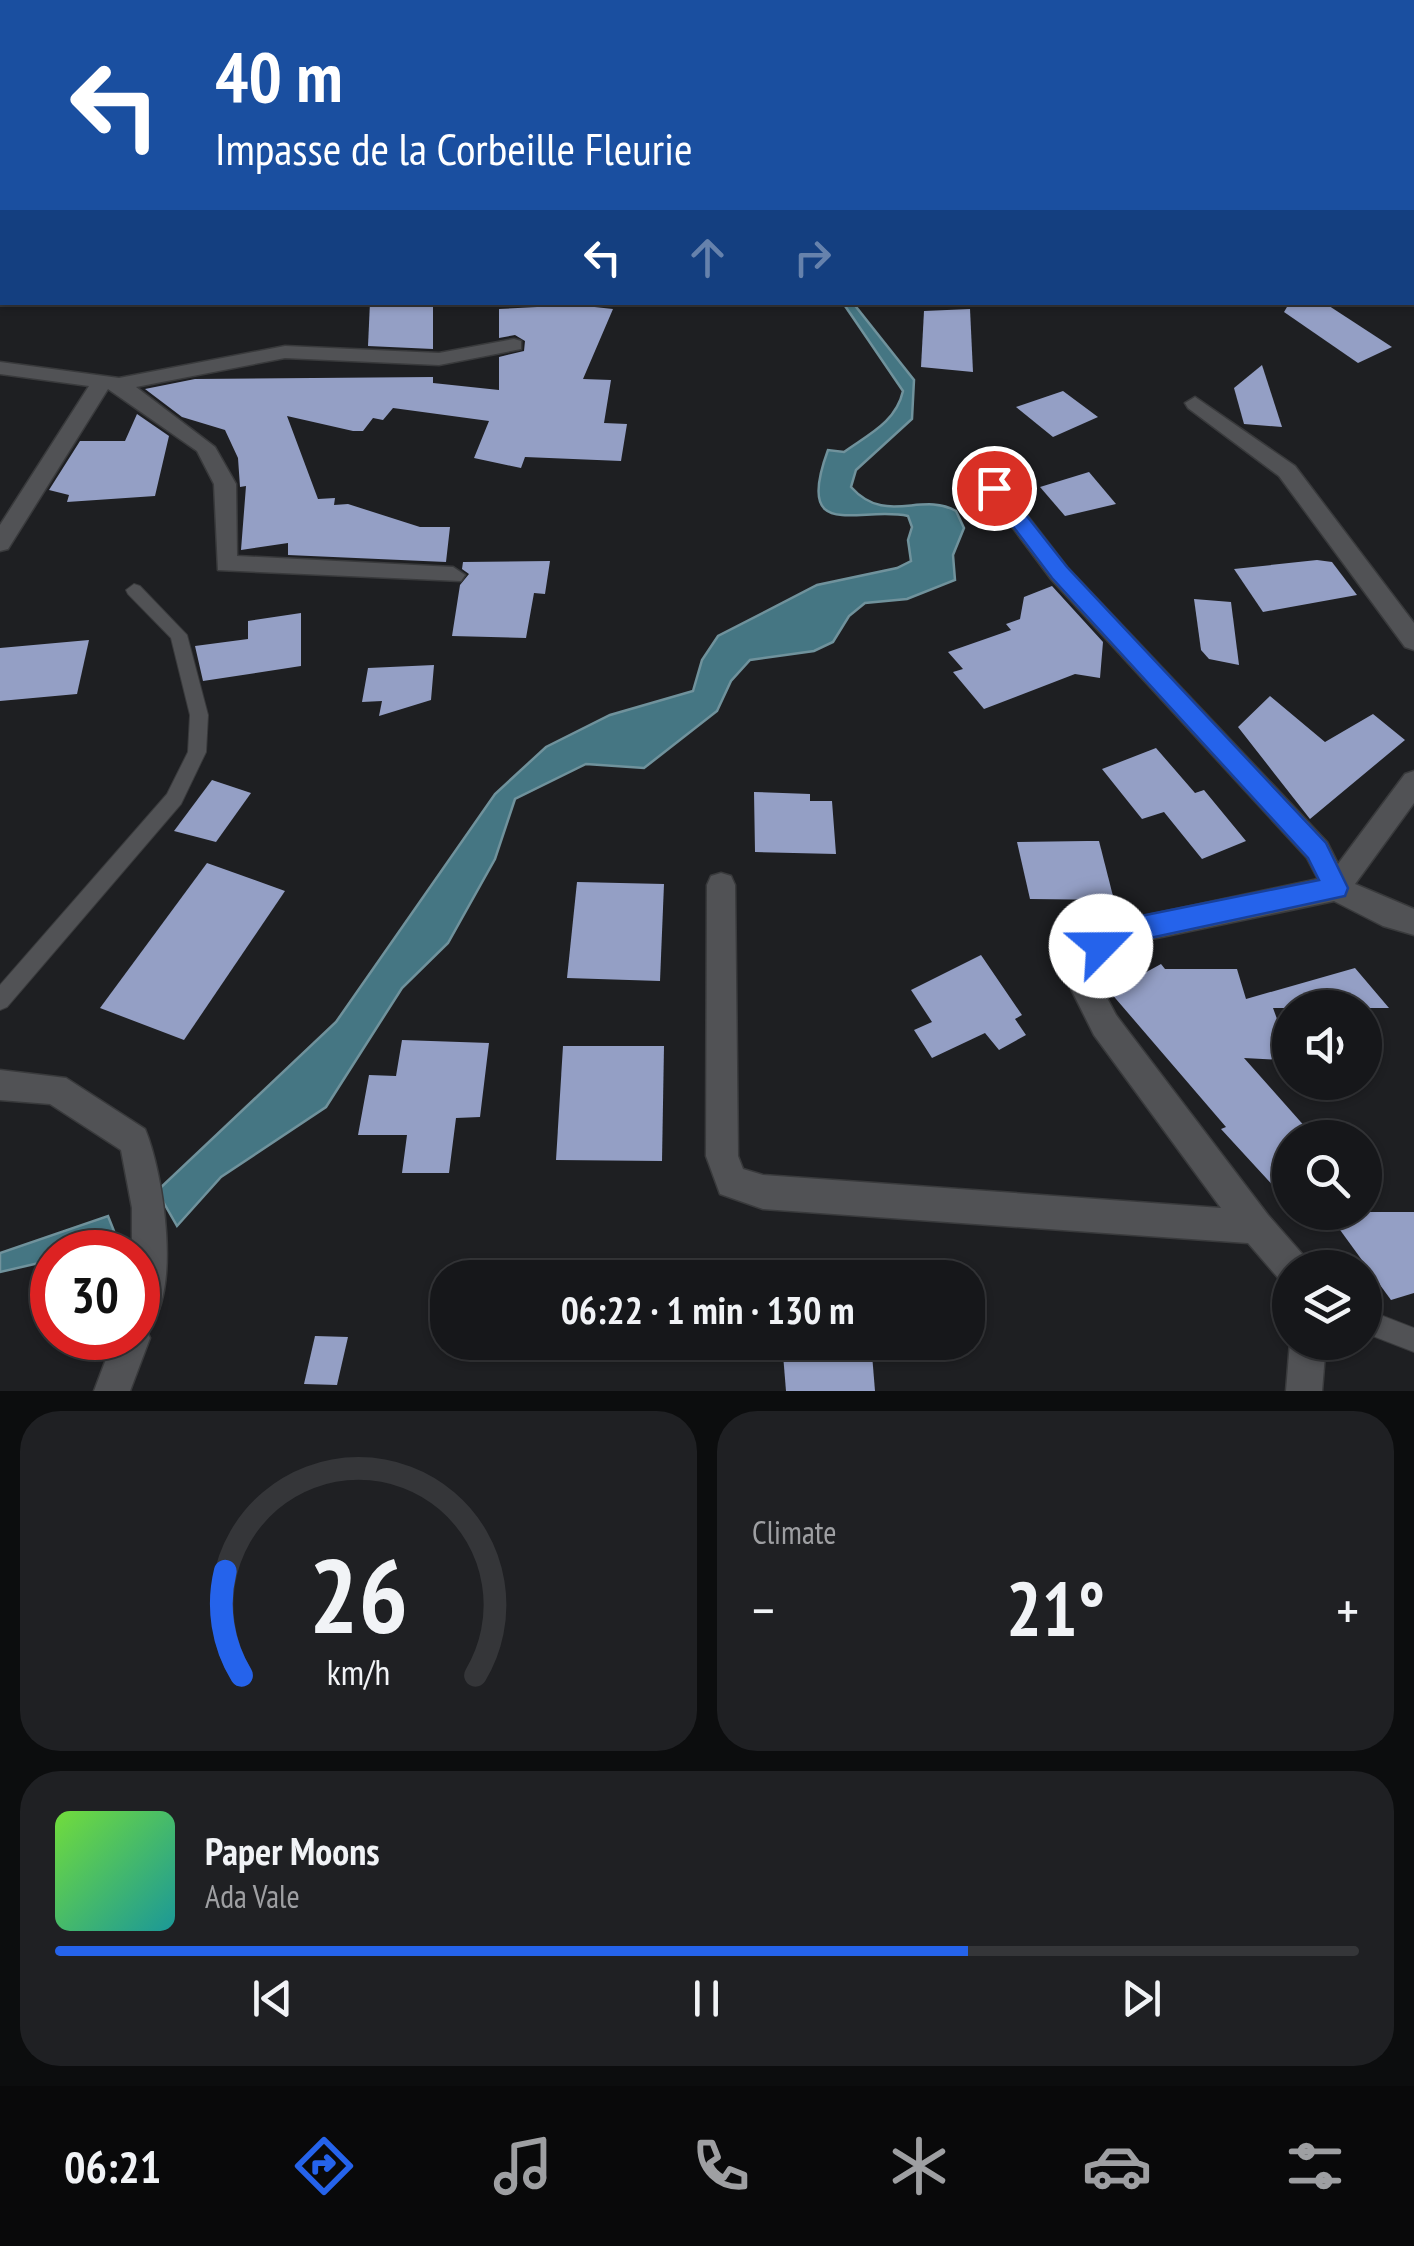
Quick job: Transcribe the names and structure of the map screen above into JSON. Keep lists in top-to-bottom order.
{
  "page": {
    "turn": ["40 m", "Impasse de la Corbeille Fleurie"],
    "limit": "30",
    "trip": "06:22 · 1 min · 130 m",
    "tile": "Climate",
    "heat": ["−", "21°", "+"],
    "song": ["Paper Moons", "Ada Vale"],
    "tabs": "06:21",
    "gauge": ["26", "km/h"]
  }
}
